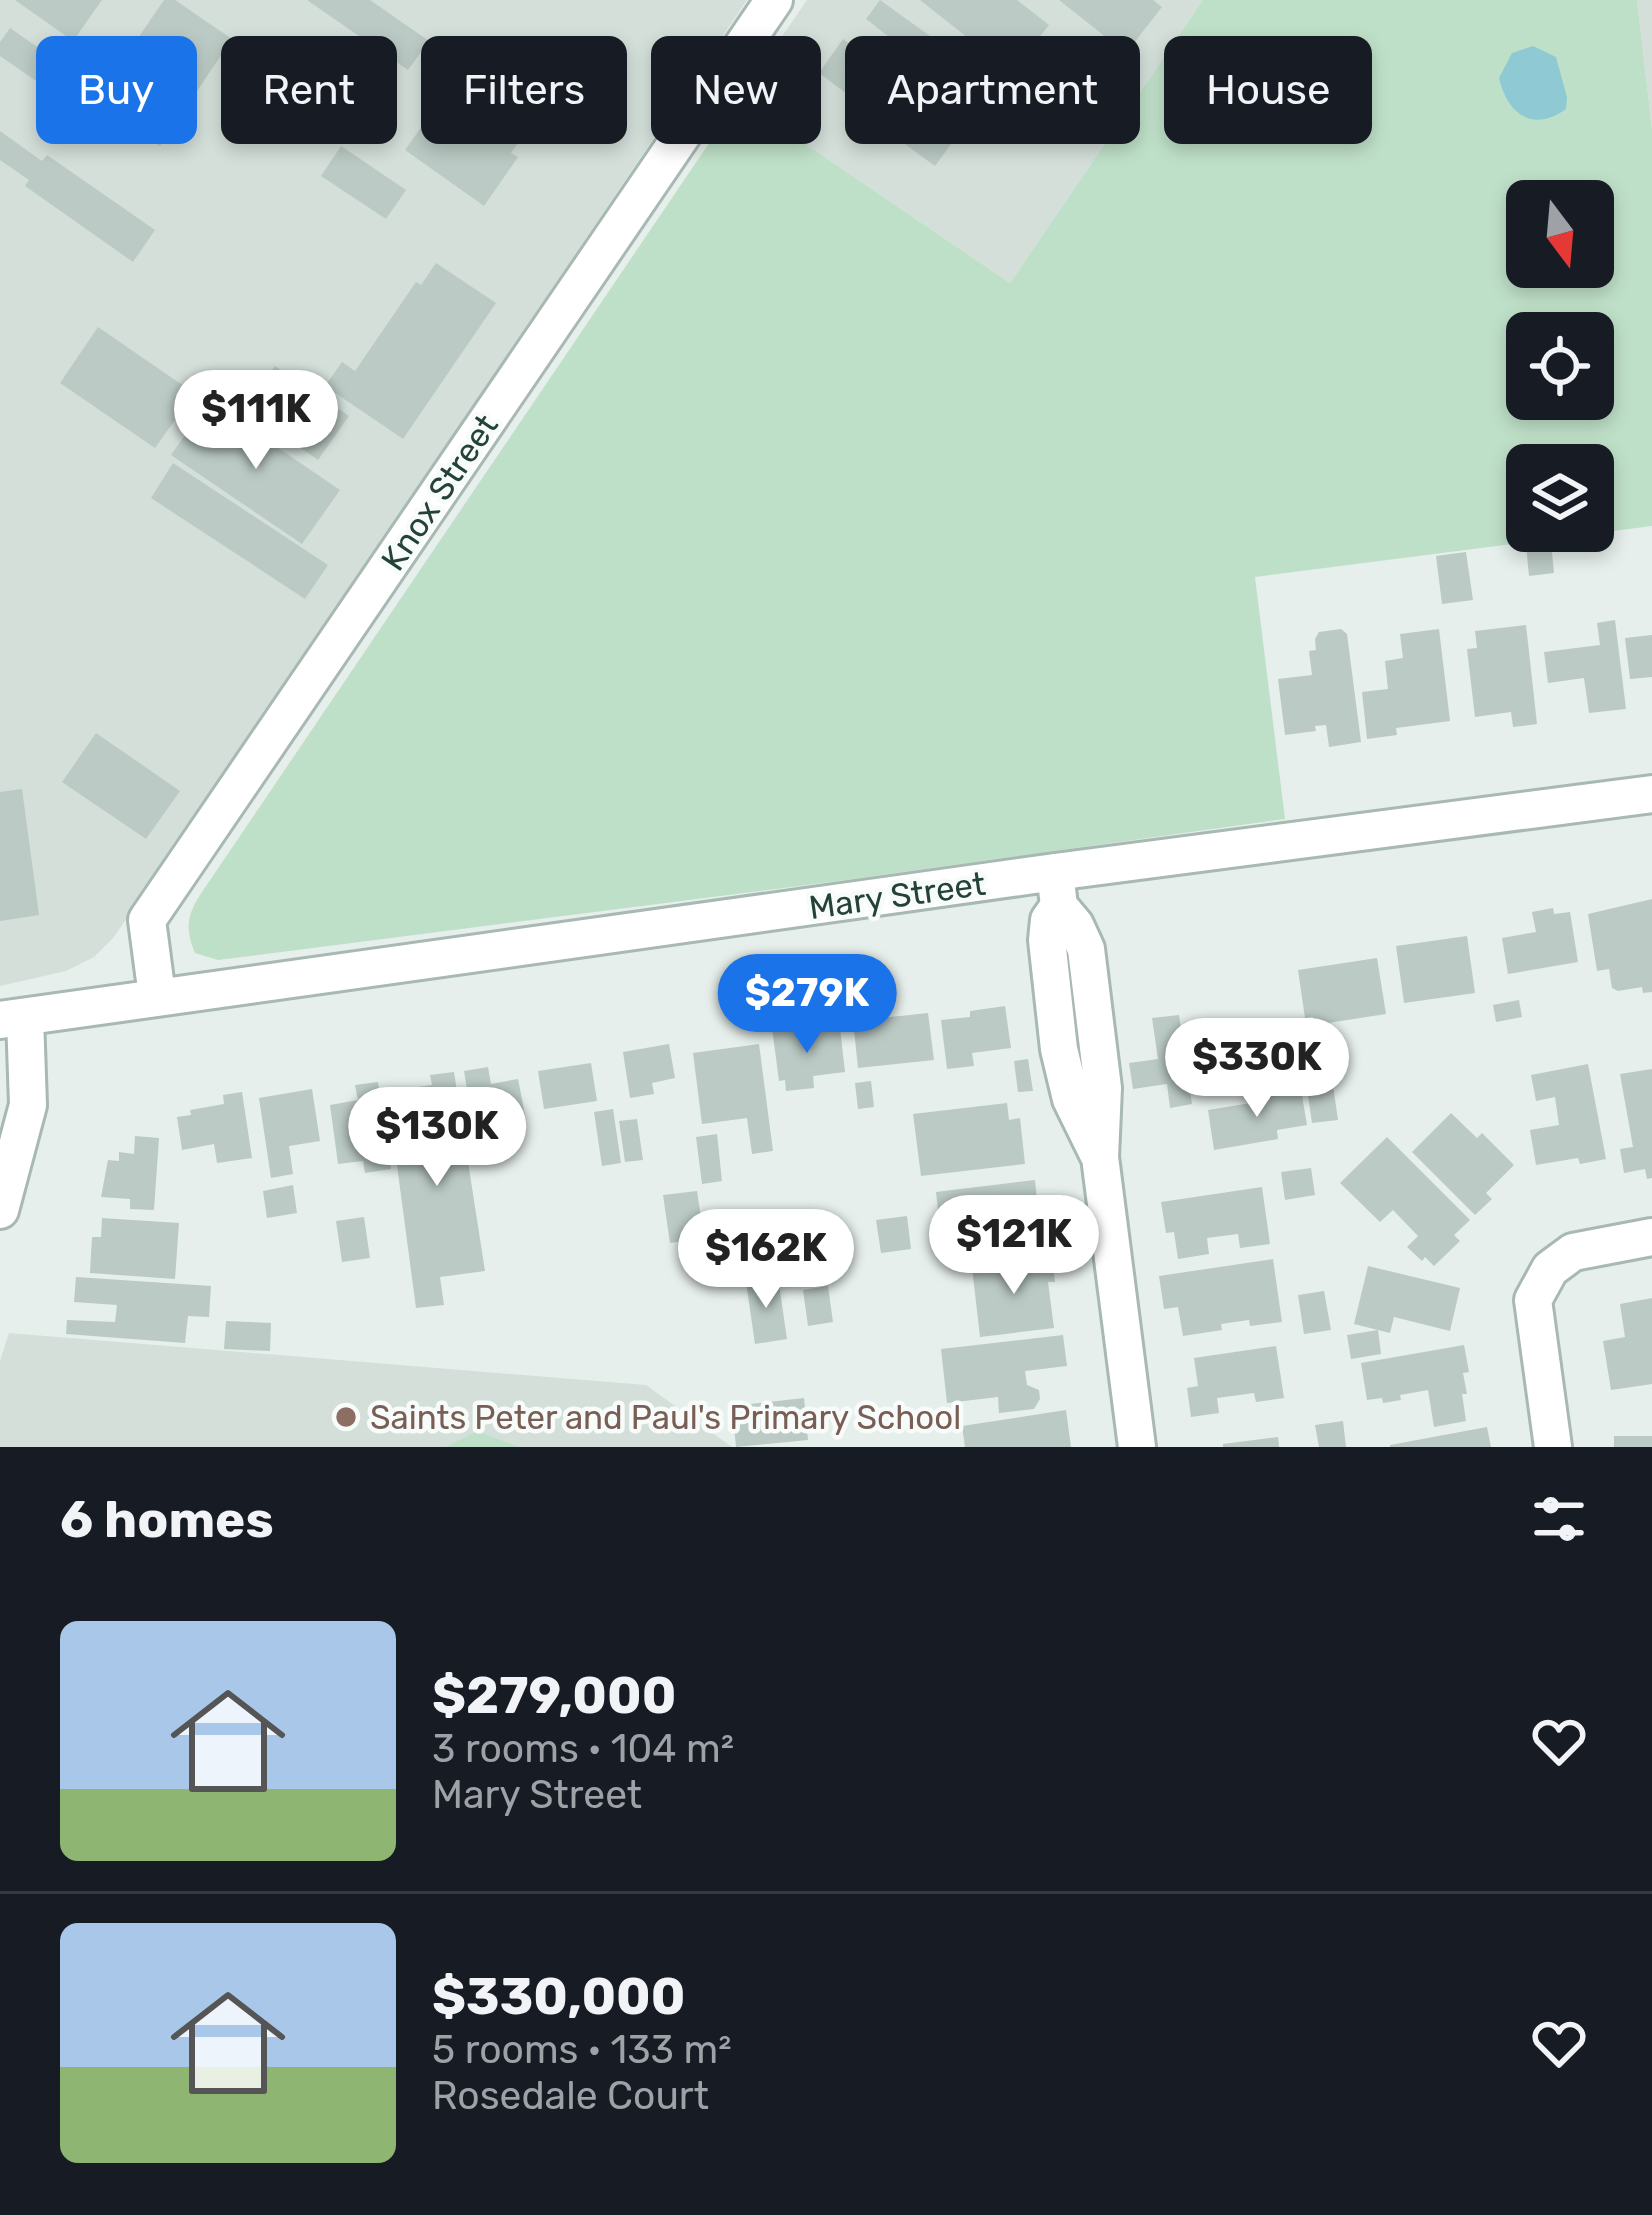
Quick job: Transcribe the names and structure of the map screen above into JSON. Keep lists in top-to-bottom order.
{
  "streets": {
    "street": ["Knox Street", "Mary Street"]
  },
  "crossings": [
    ["Knox Street", "Mary Street"]
  ],
  "places": ["Saints Peter and Paul's Primary School"],
  "north": "bottom",
  "page": {
    "chip": [
      "Buy",
      "Rent",
      "Filters",
      "New",
      "Apartment",
      "House"
    ],
    "price": [
      "$111K",
      "$279K",
      "$330K",
      "$130K",
      "$121K",
      "$162K"
    ],
    "heading": "6 homes",
    "list": [
      {
        "name": "$279,000",
        "note": "3 rooms · 104 m² · Mary Street"
      },
      {
        "name": "$330,000",
        "note": "5 rooms · 133 m² · Rosedale Court"
      }
    ]
  }
}
